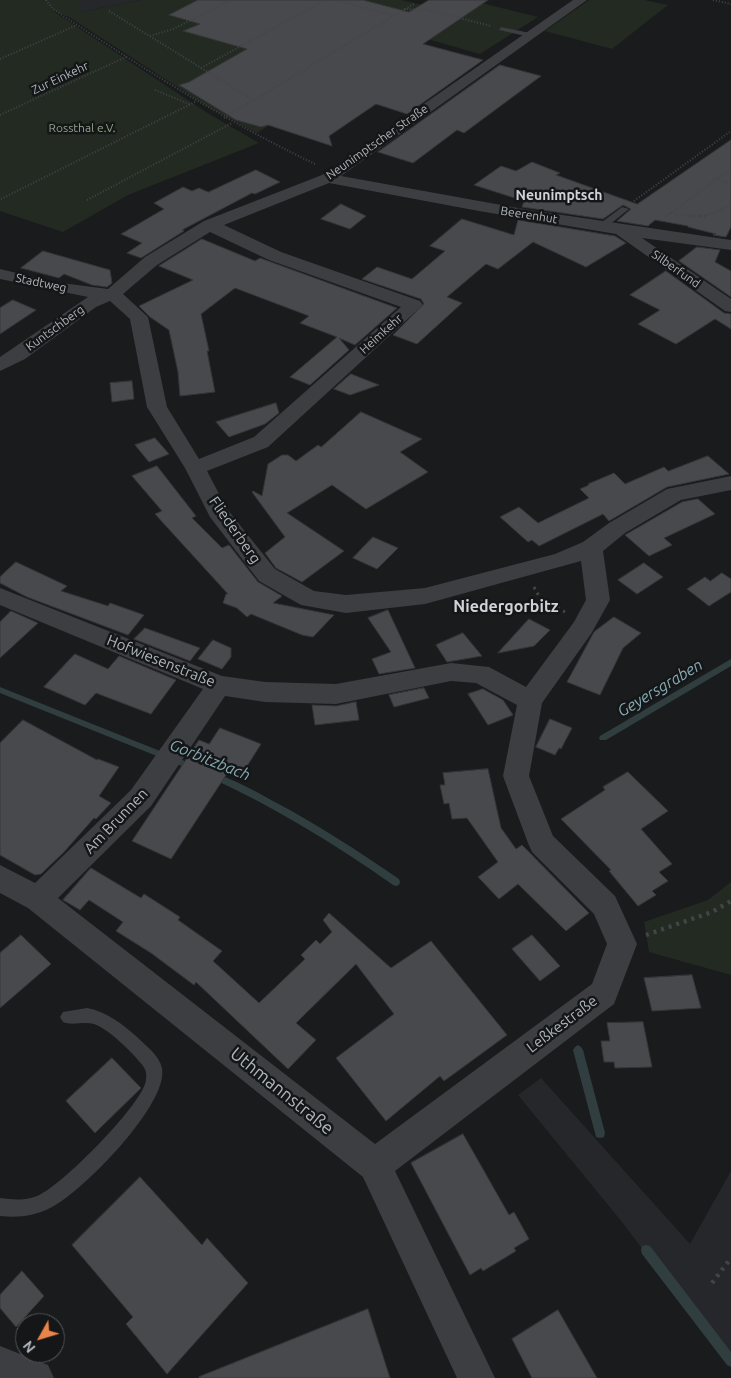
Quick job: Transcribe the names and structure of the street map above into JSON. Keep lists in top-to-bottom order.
{
  "streets": {
    "street": [
      "Neunimptscher Straße",
      "Beerenhut",
      "Silberfund",
      "Stadtweg",
      "Kuntschberg",
      "Heimkehr",
      "Fliederberg",
      "Hofwiesenstraße",
      "Am Brunnen",
      "Leßkestraße",
      "Uthmannstraße"
    ],
    "path": ["Zur Einkehr"]
  },
  "crossings": [
    ["Neunimptscher Straße", "Beerenhut"],
    ["Neunimptscher Straße", "Stadtweg"],
    ["Neunimptscher Straße", "Kuntschberg"],
    ["Neunimptscher Straße", "Heimkehr"],
    ["Neunimptscher Straße", "Fliederberg"],
    ["Beerenhut", "Silberfund"],
    ["Stadtweg", "Kuntschberg"],
    ["Stadtweg", "Fliederberg"],
    ["Kuntschberg", "Fliederberg"],
    ["Heimkehr", "Fliederberg"],
    ["Hofwiesenstraße", "Am Brunnen"],
    ["Am Brunnen", "Uthmannstraße"],
    ["Leßkestraße", "Uthmannstraße"]
  ],
  "districts": ["Neunimptsch", "Niedergorbitz"],
  "water": ["Geyersgraben", "Gorbitzbach"],
  "parks": ["Rossthal e.V."],
  "north": "bottom left"
}
